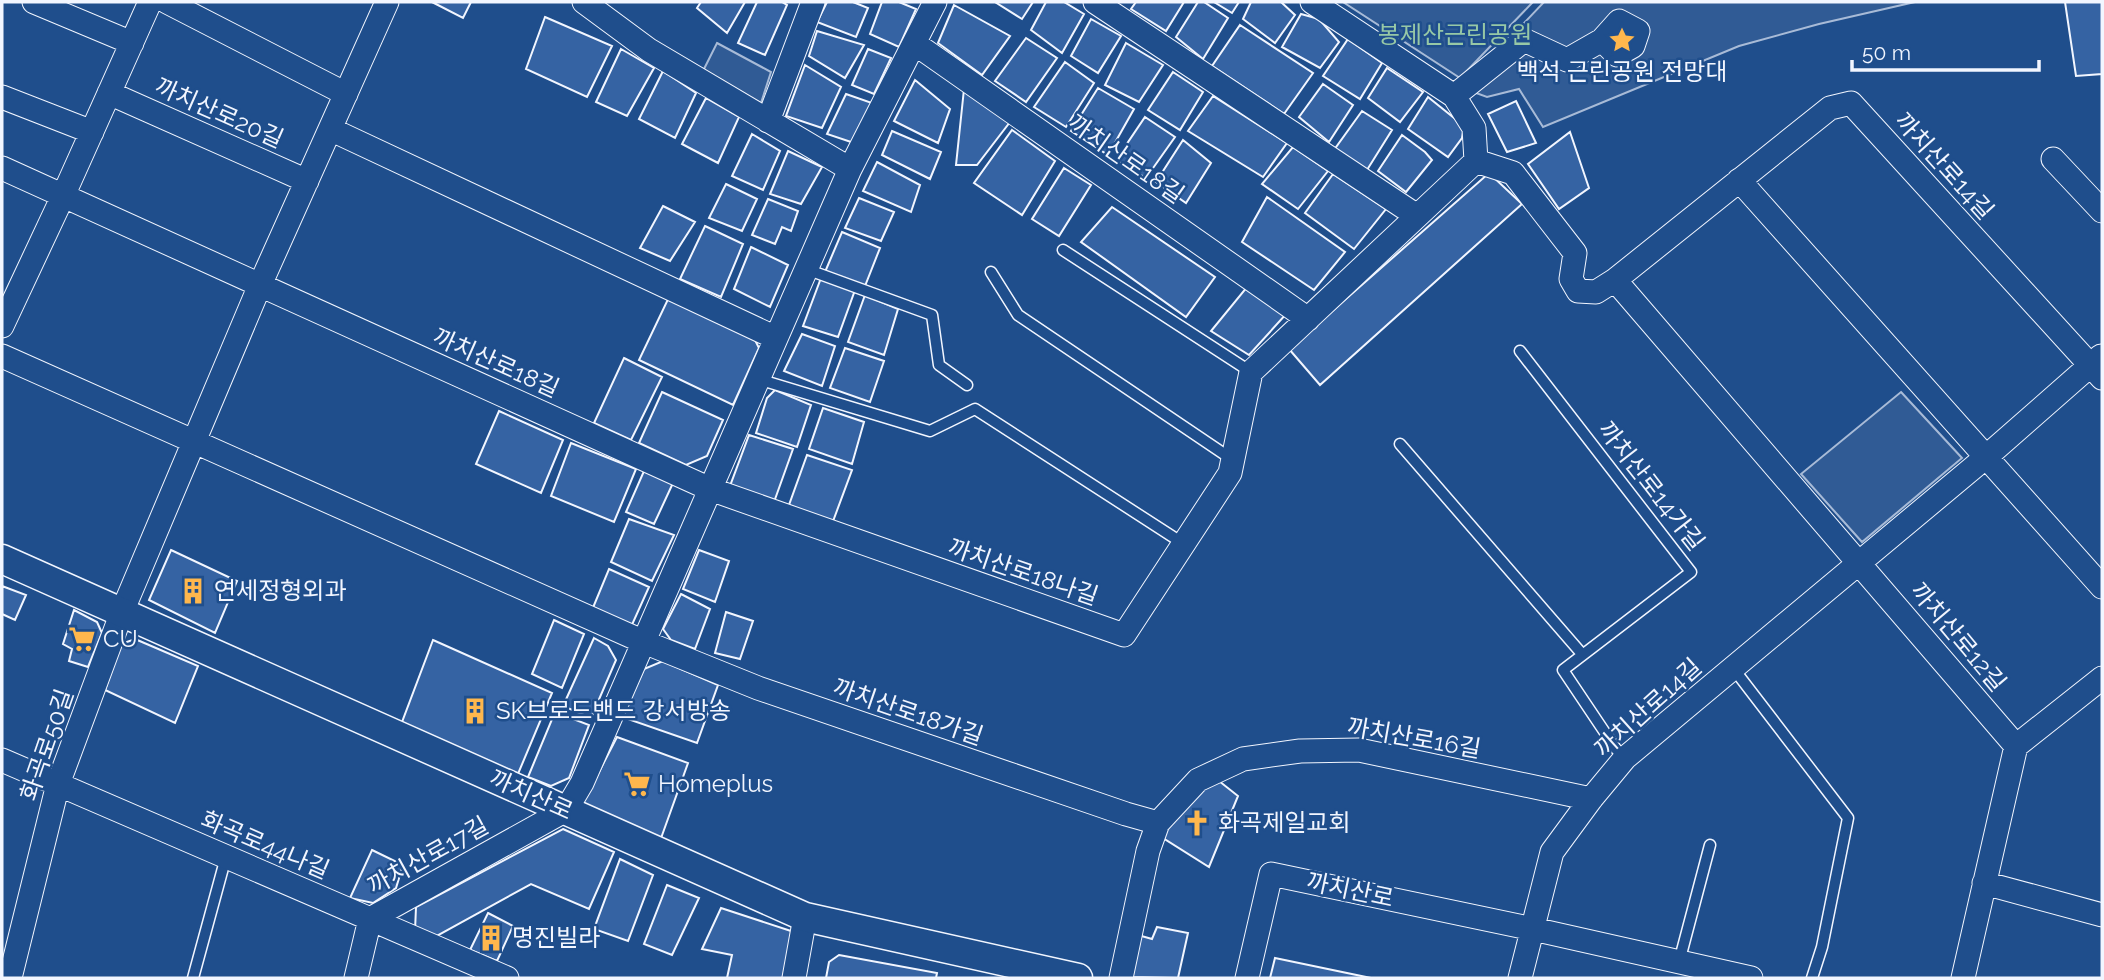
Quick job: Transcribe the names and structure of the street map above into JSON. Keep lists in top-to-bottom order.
{
  "streets": {
    "street": [
      "까치산로20길",
      "까치산로18길",
      "까치산로14길",
      "까치산로18나길",
      "까치산로12길",
      "까치산로18가길",
      "까치산로16길",
      "화곡로50길",
      "까치산로",
      "화곡로44나길",
      "까치산로17길"
    ],
    "lane": ["까치산로14가길"]
  },
  "crossings": [
    ["까치산로18길", "까치산로18나길"],
    ["까치산로14길", "까치산로14가길"],
    ["까치산로14길", "까치산로12길"],
    ["까치산로14길", "까치산로16길"],
    ["까치산로14길", "까치산로"],
    ["까치산로18가길", "까치산로16길"],
    ["화곡로50길", "까치산로"],
    ["화곡로50길", "화곡로44나길"],
    ["까치산로", "까치산로17길"],
    ["화곡로44나길", "까치산로17길"]
  ],
  "parks": ["봉제산근린공원"],
  "places": {
    "place": ["백석 근린공원 전망대"],
    "building": ["연세정형외과", "SK브로드밴드 강서방송", "명진빌라"],
    "supermarket": ["CU", "Homeplus"],
    "church": ["화곡제일교회"]
  },
  "scale_bar": "50 m"
}
